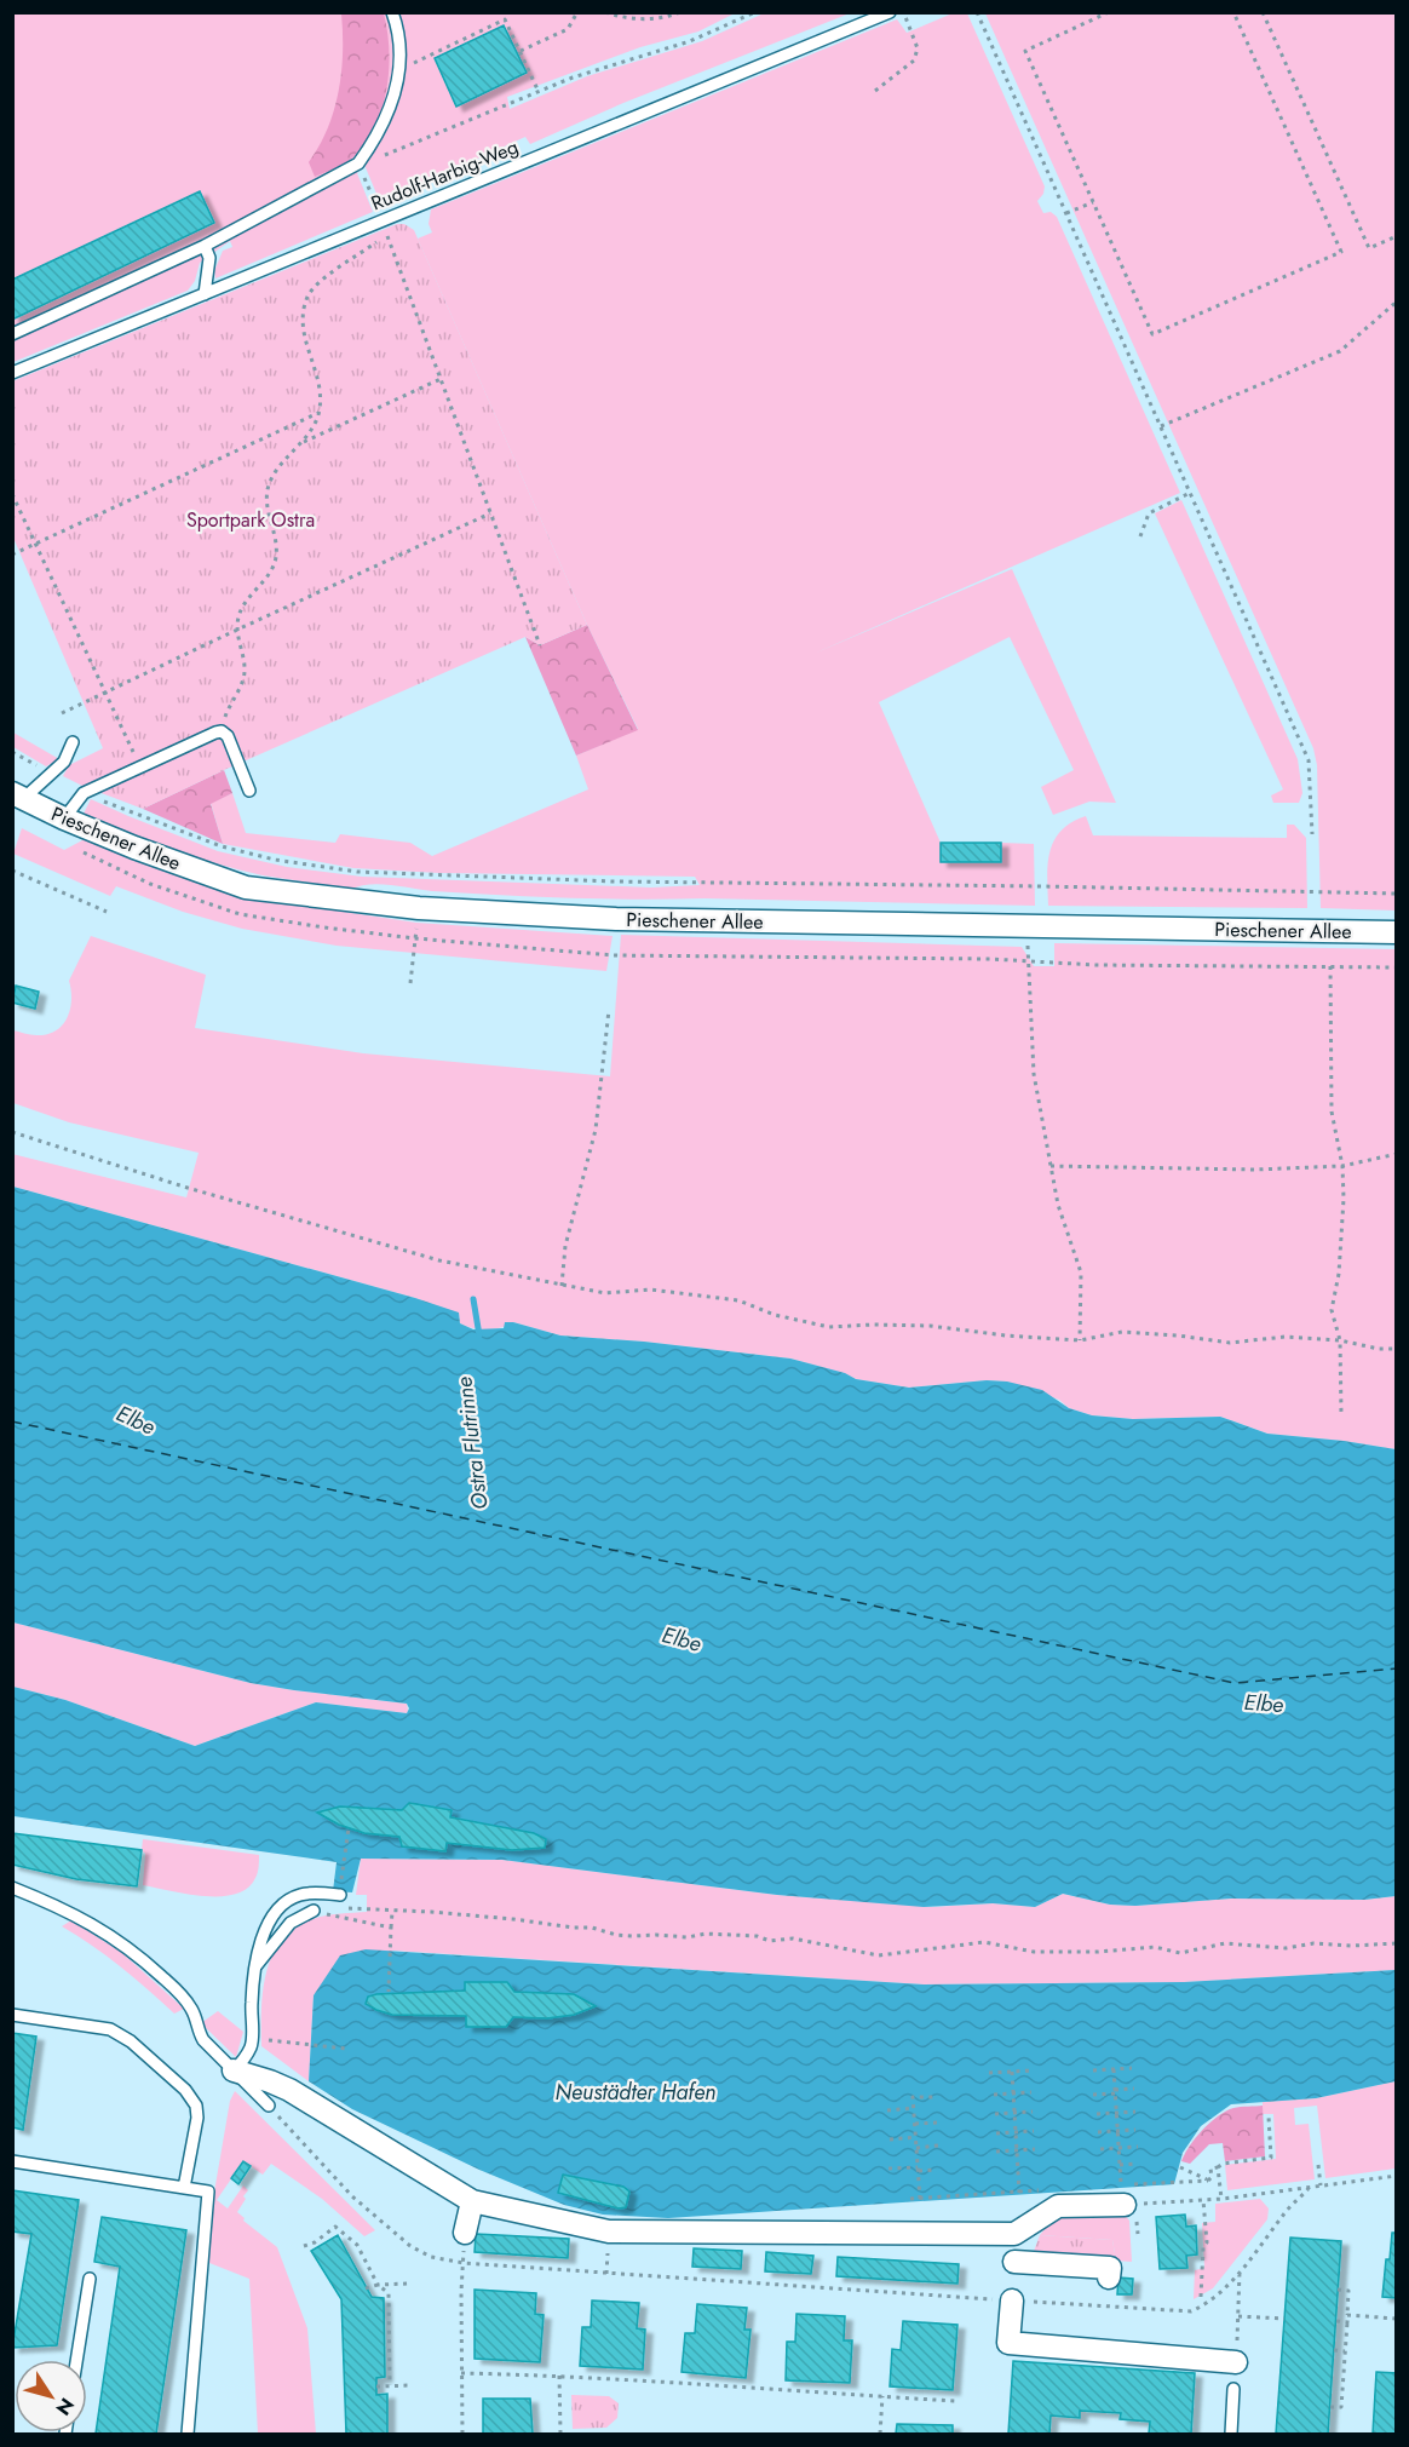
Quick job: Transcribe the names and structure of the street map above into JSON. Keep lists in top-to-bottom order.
{
  "streets": {
    "street": ["Pieschener Allee"],
    "lane": ["Rudolf-Harbig-Weg"]
  },
  "water": ["Elbe", "Ostra Flutrinne", "Neustädter Hafen"],
  "parks": ["Sportpark Ostra"],
  "north": "bottom right"
}
